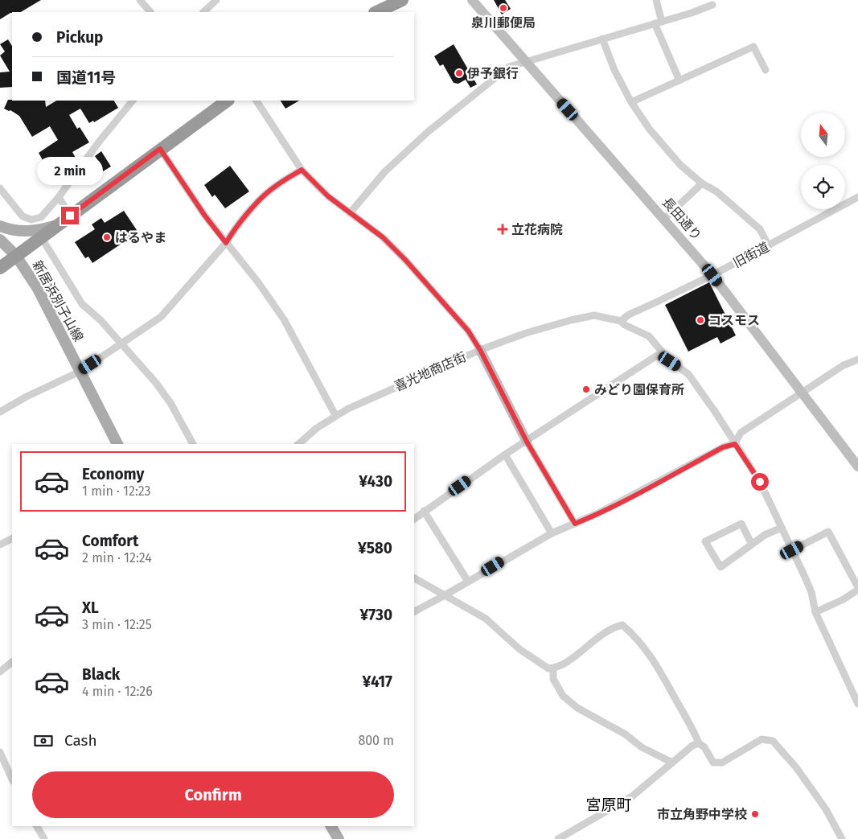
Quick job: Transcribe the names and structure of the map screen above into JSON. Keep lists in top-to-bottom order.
{
  "streets": {
    "main road": ["新居浜別子山線"],
    "street": ["長田通り", "旧街道", "喜光地商店街"]
  },
  "crossings": [
    ["長田通り", "旧街道"],
    ["旧街道", "喜光地商店街"]
  ],
  "districts": ["宮原町"],
  "places": {
    "other": [
      "泉川郵便局",
      "伊予銀行",
      "はるやま",
      "コスモス",
      "みどり園保育所",
      "市立角野中学校"
    ],
    "health": ["立花病院"]
  },
  "north": "top",
  "page": {
    "banner": ["Pickup", "国道11号"],
    "bubble": "2 min",
    "list": [
      {
        "name": "Economy",
        "note": "1 min · 12:23",
        "value": "¥430"
      },
      {
        "name": "Comfort",
        "note": "2 min · 12:24",
        "value": "¥580"
      },
      {
        "name": "XL",
        "note": "3 min · 12:25",
        "value": "¥730"
      },
      {
        "name": "Black",
        "note": "4 min · 12:26",
        "value": "¥417"
      }
    ],
    "pay": ["Cash", "800 m"],
    "buttons": "Confirm"
  }
}
